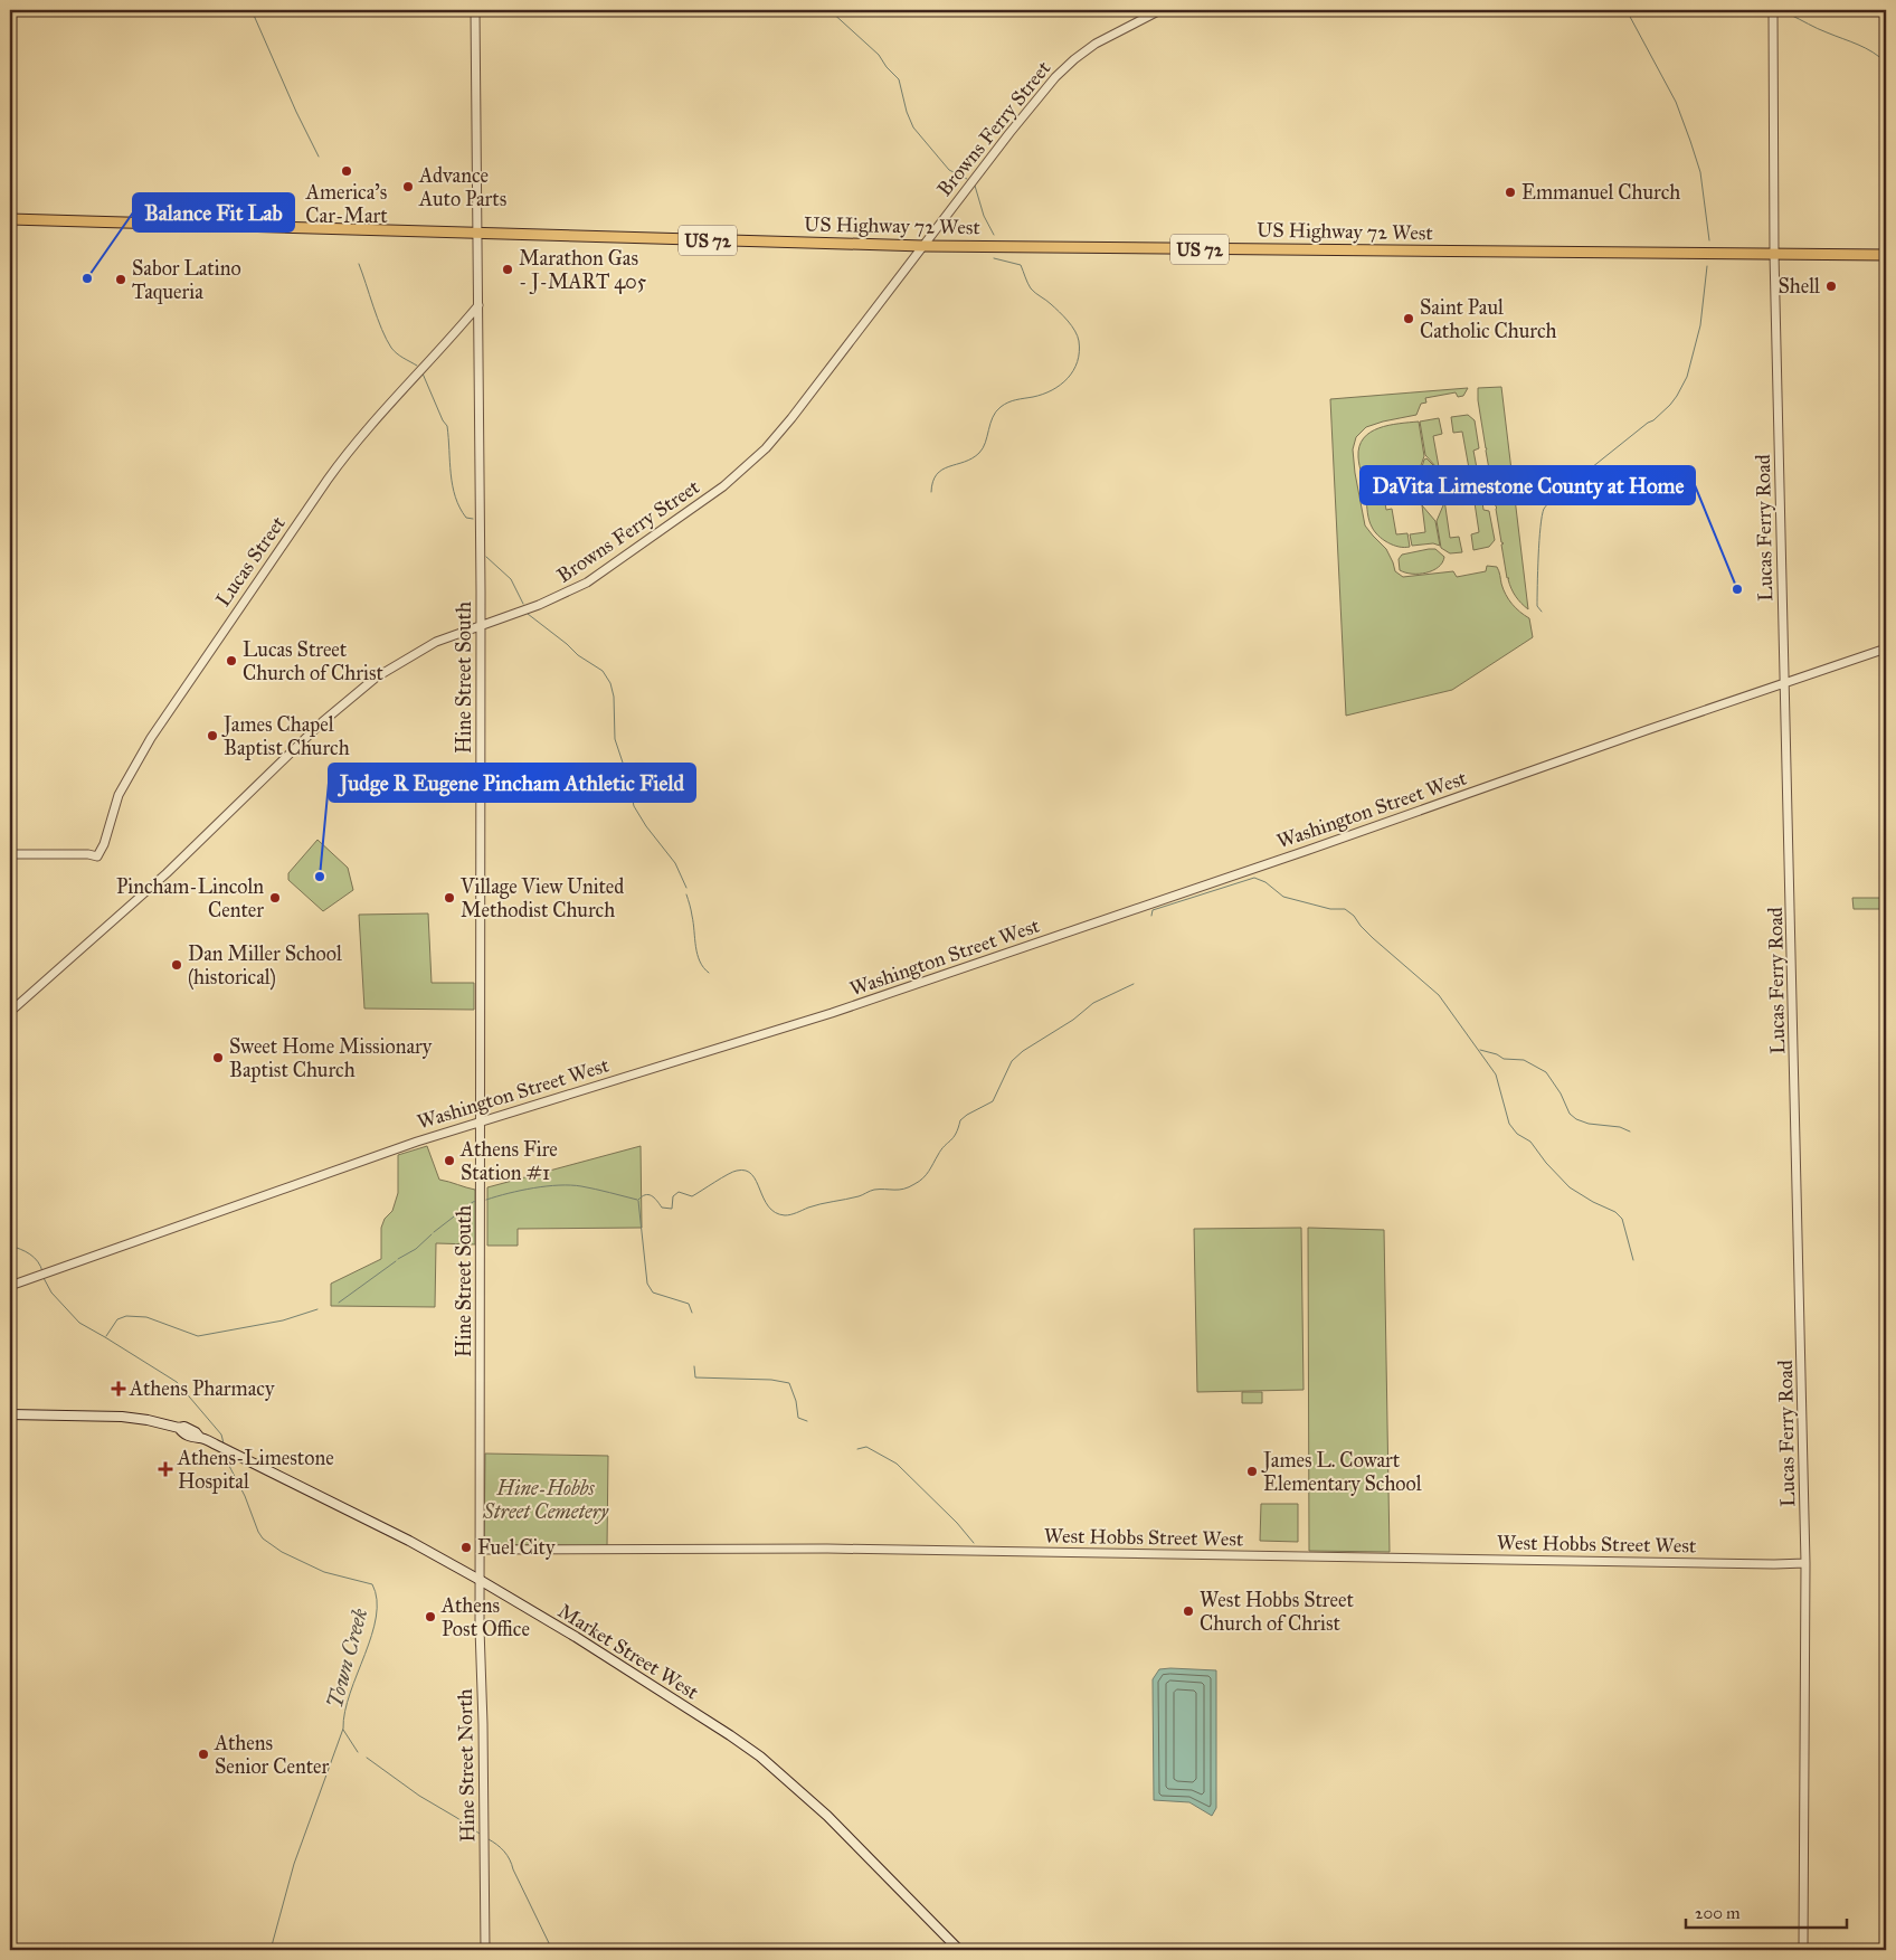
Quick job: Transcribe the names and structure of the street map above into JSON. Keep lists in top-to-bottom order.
{
  "streets": {
    "highway": ["US Highway 72 West", "US 72"],
    "main road": ["Market Street West"],
    "street": [
      "Browns Ferry Street",
      "Lucas Ferry Road",
      "Lucas Street",
      "Hine Street South",
      "Washington Street West",
      "West Hobbs Street West",
      "Hine Street North"
    ]
  },
  "crossings": [
    ["Browns Ferry Street", "US Highway 72 West"],
    ["Browns Ferry Street", "Hine Street South"],
    ["US Highway 72 West", "US 72"],
    ["US Highway 72 West", "Lucas Ferry Road"],
    ["US Highway 72 West", "Hine Street South"],
    ["US 72", "Lucas Ferry Road"],
    ["Lucas Ferry Road", "Washington Street West"],
    ["Lucas Ferry Road", "West Hobbs Street West"],
    ["Lucas Street", "Hine Street South"],
    ["Hine Street South", "Washington Street West"],
    ["Hine Street South", "West Hobbs Street West"],
    ["Hine Street South", "Market Street West"],
    ["Hine Street South", "Hine Street North"],
    ["Market Street West", "Hine Street North"]
  ],
  "water": ["Town Creek"],
  "parks": ["Hine-Hobbs Street Cemetery"],
  "places": {
    "other": [
      "America's Car-Mart",
      "Advance Auto Parts",
      "Emmanuel Church",
      "Marathon Gas - J-MART 405",
      "Balance Fit Lab",
      "Sabor Latino Taqueria",
      "Shell",
      "Saint Paul Catholic Church",
      "DaVita Limestone County at Home",
      "Lucas Street Church of Christ",
      "James Chapel Baptist Church",
      "Judge R Eugene Pincham Athletic Field",
      "Pincham-Lincoln Center",
      "Village View United Methodist Church",
      "Dan Miller School (historical)",
      "Sweet Home Missionary Baptist Church",
      "Athens Fire Station #1",
      "James L. Cowart Elementary School",
      "Fuel City",
      "West Hobbs Street Church of Christ",
      "Athens Post Office",
      "Athens Senior Center"
    ],
    "health": ["Athens Pharmacy", "Athens-Limestone Hospital"]
  },
  "scale_bar": "200 m"
}
